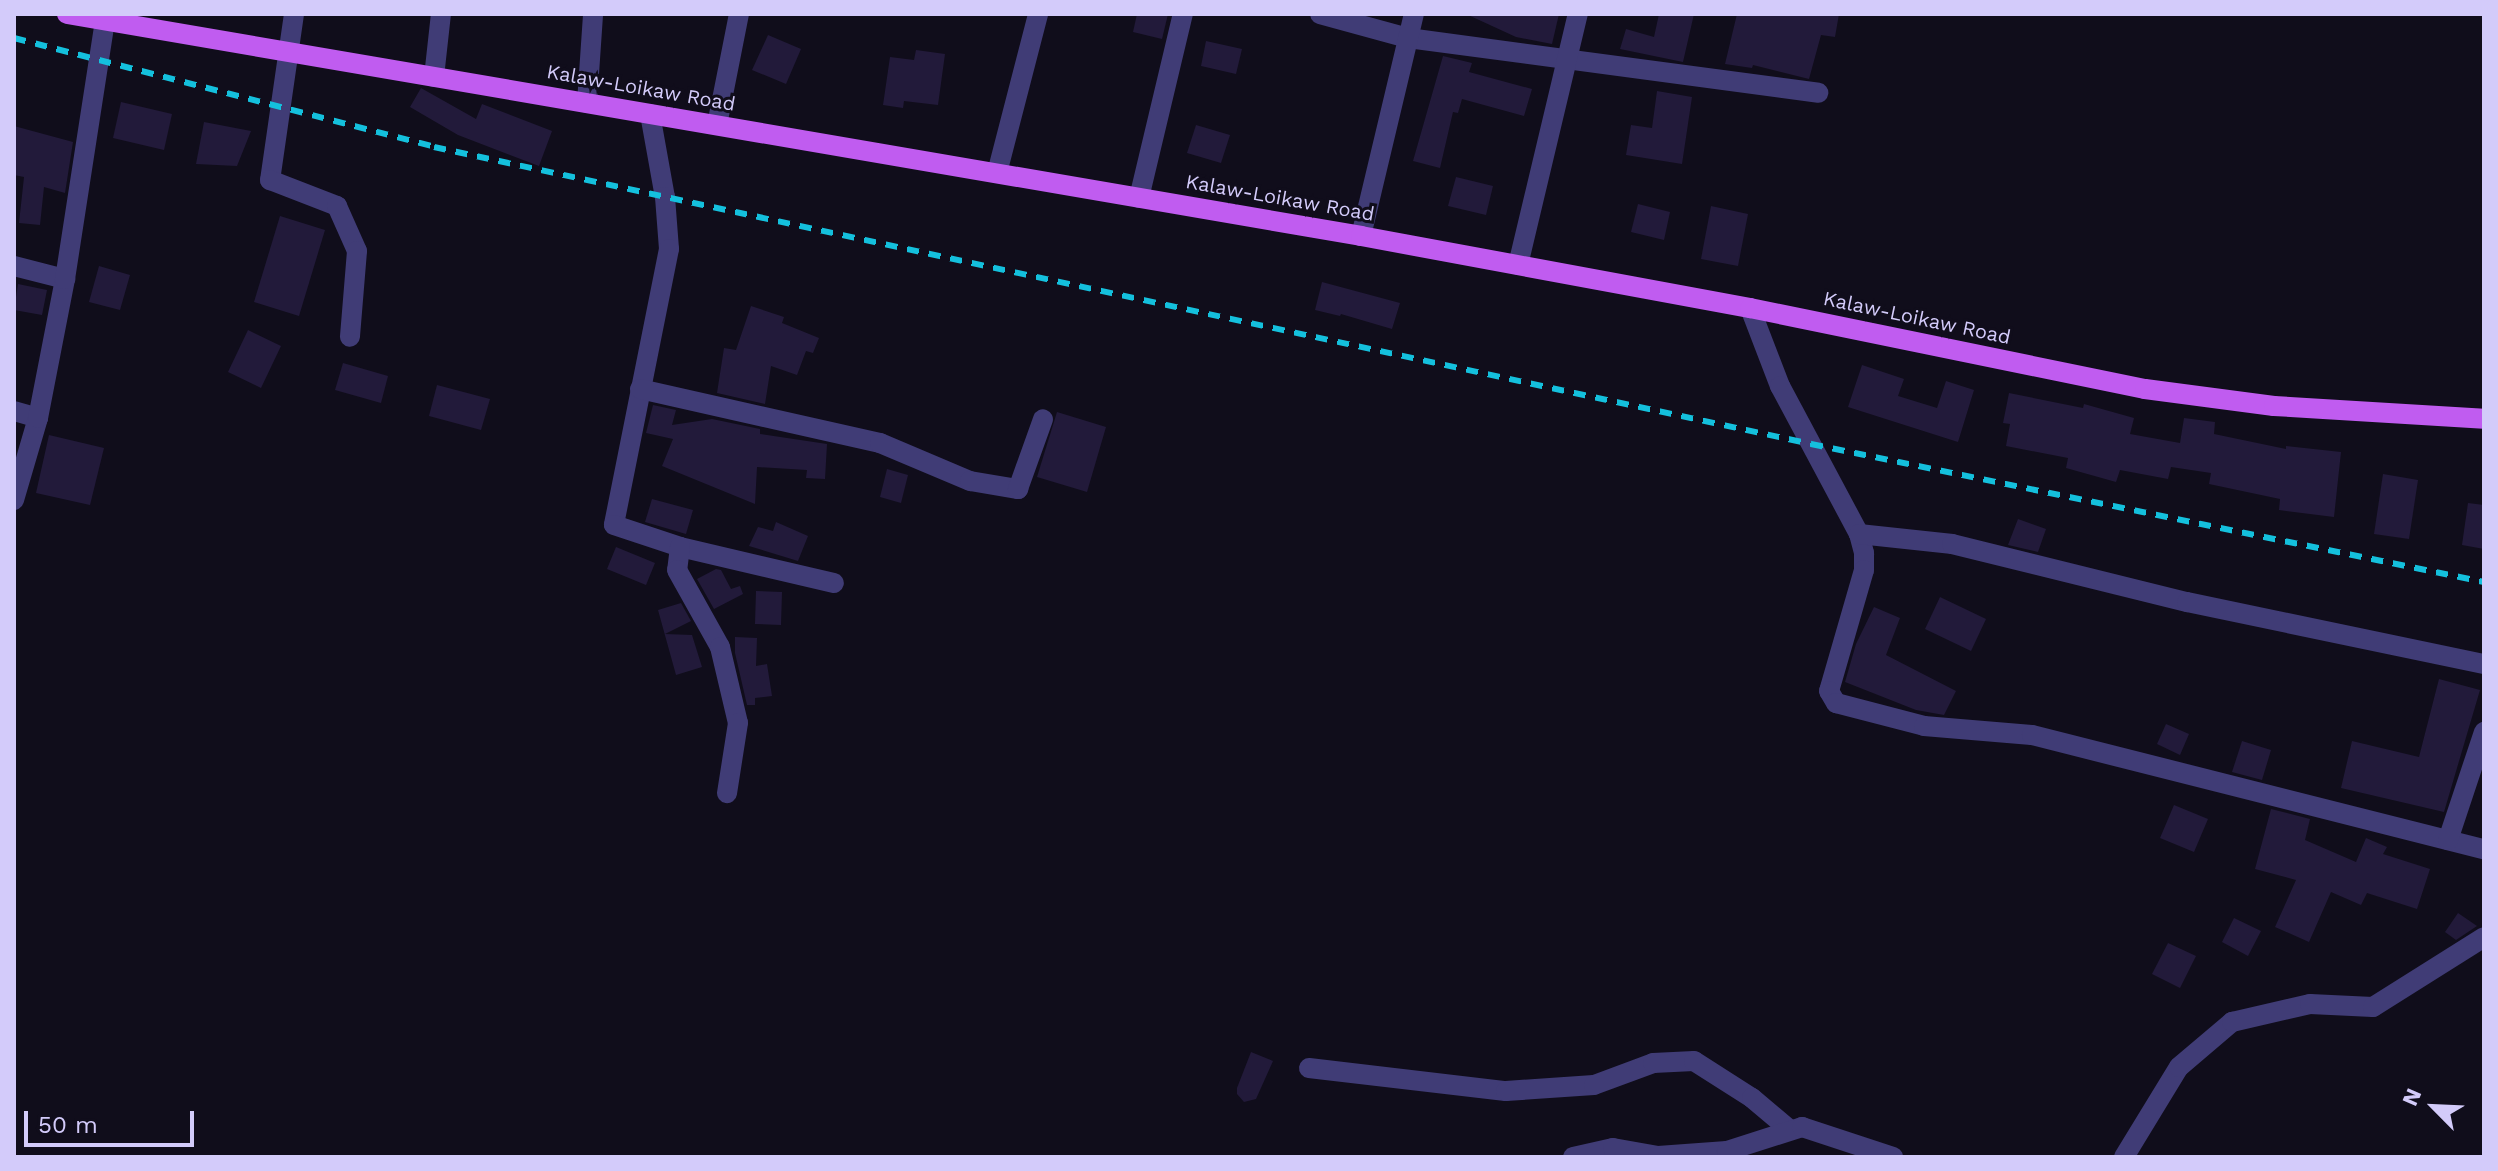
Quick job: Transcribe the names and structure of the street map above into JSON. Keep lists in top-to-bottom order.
{
  "streets": {
    "main road": ["Kalaw-Loikaw Road"]
  },
  "scale_bar": "50 m",
  "north": "top left"
}
